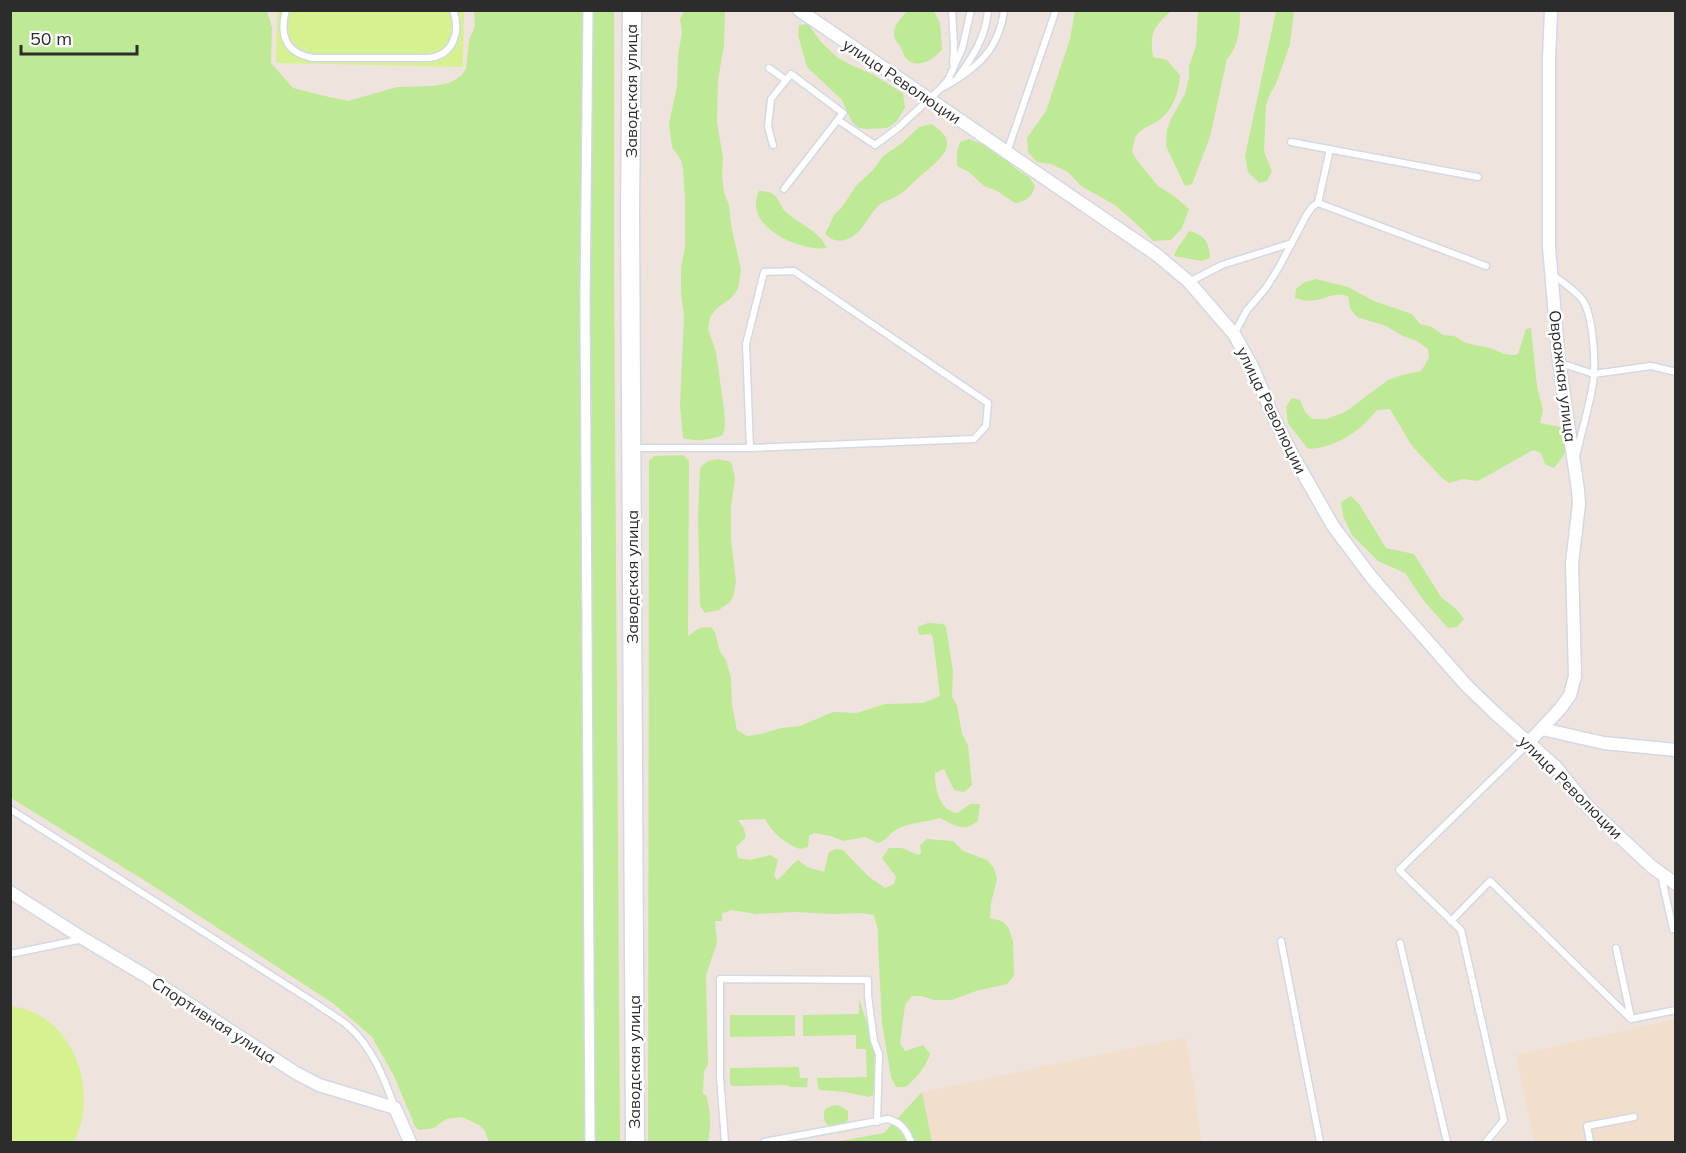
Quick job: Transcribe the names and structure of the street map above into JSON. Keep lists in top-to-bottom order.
{
  "streets": {
    "main road": ["Заводская улица"],
    "street": ["улица Революции", "Овражная улица", "Спортивная улица"]
  },
  "crossings": [
    ["улица Революции", "Овражная улица"]
  ],
  "scale_bar": "50 m"
}
